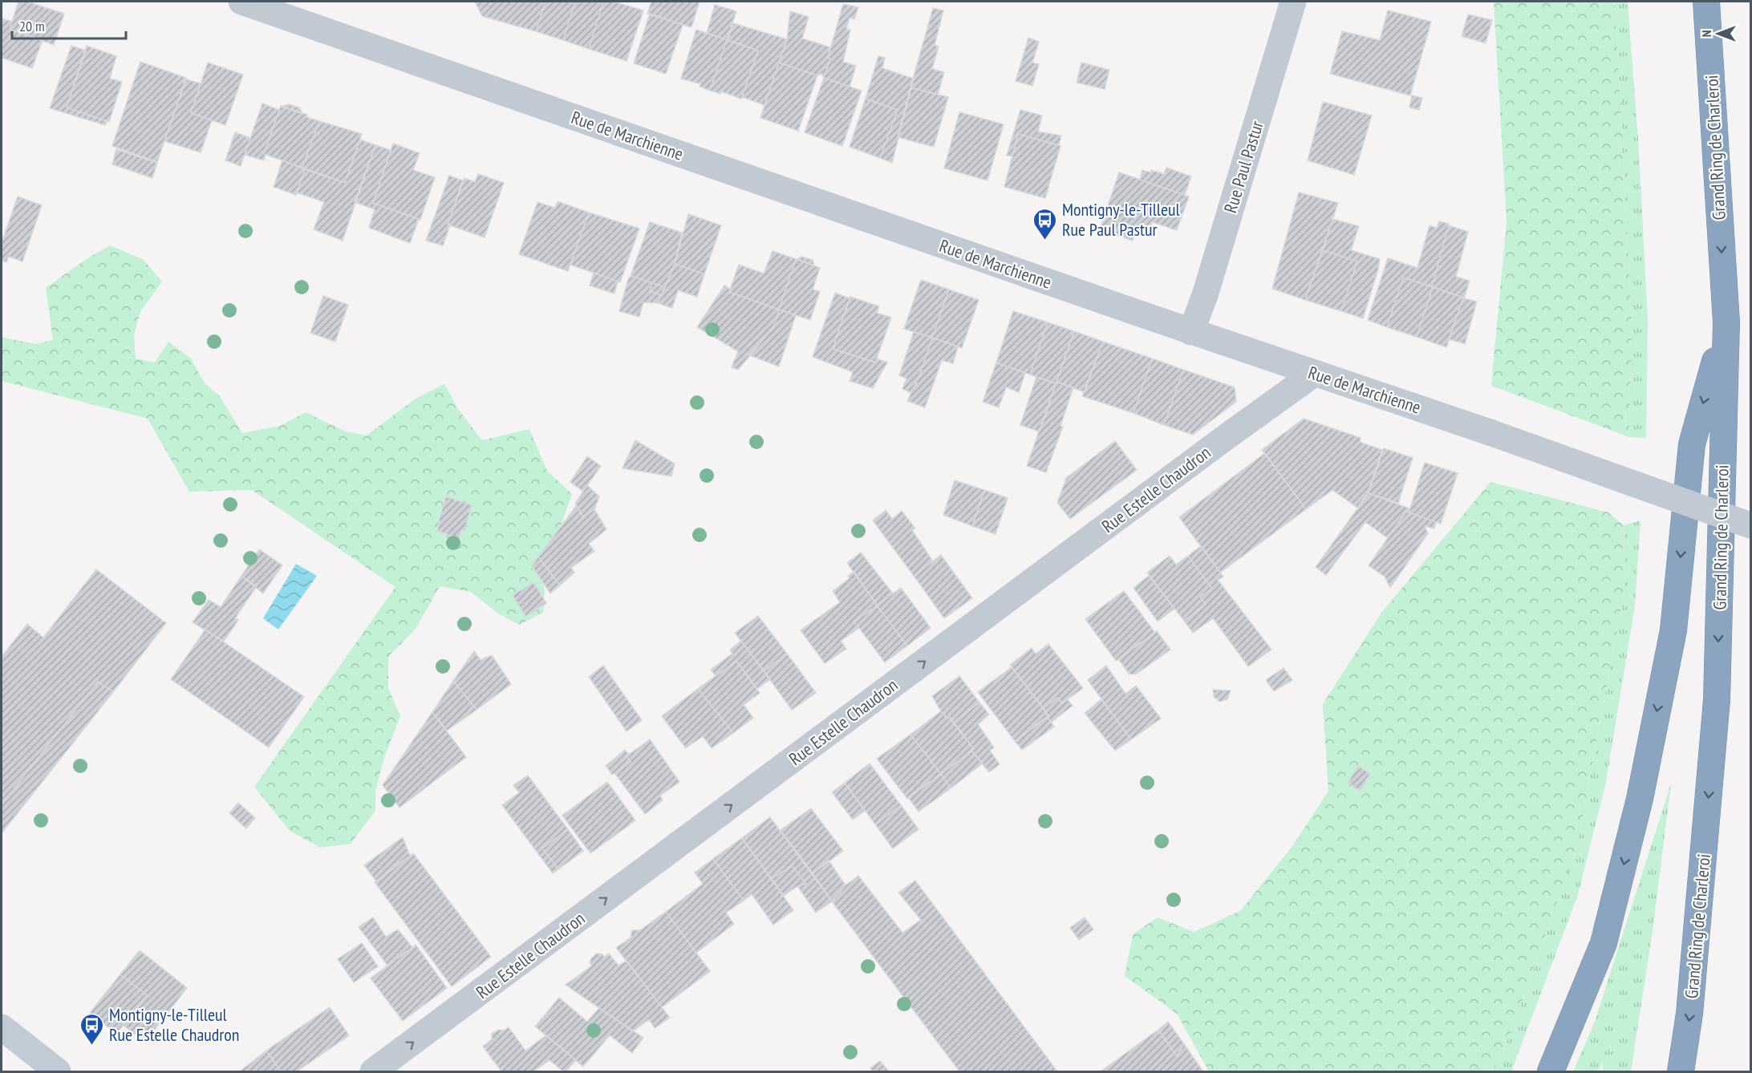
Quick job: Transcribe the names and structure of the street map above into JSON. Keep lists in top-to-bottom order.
{
  "streets": {
    "highway": ["Grand Ring de Charleroi"],
    "street": ["Rue de Marchienne", "Rue Paul Pastur", "Rue Estelle Chaudron"]
  },
  "crossings": [
    ["Rue de Marchienne", "Rue Paul Pastur"],
    ["Rue de Marchienne", "Rue Estelle Chaudron"]
  ],
  "one_way": ["Rue Estelle Chaudron"],
  "places": {
    "bus stop": ["Montigny-le-Tilleul Rue Paul Pastur", "Montigny-le-Tilleul Rue Estelle Chaudron"]
  },
  "scale_bar": "20 m",
  "north": "left"
}
